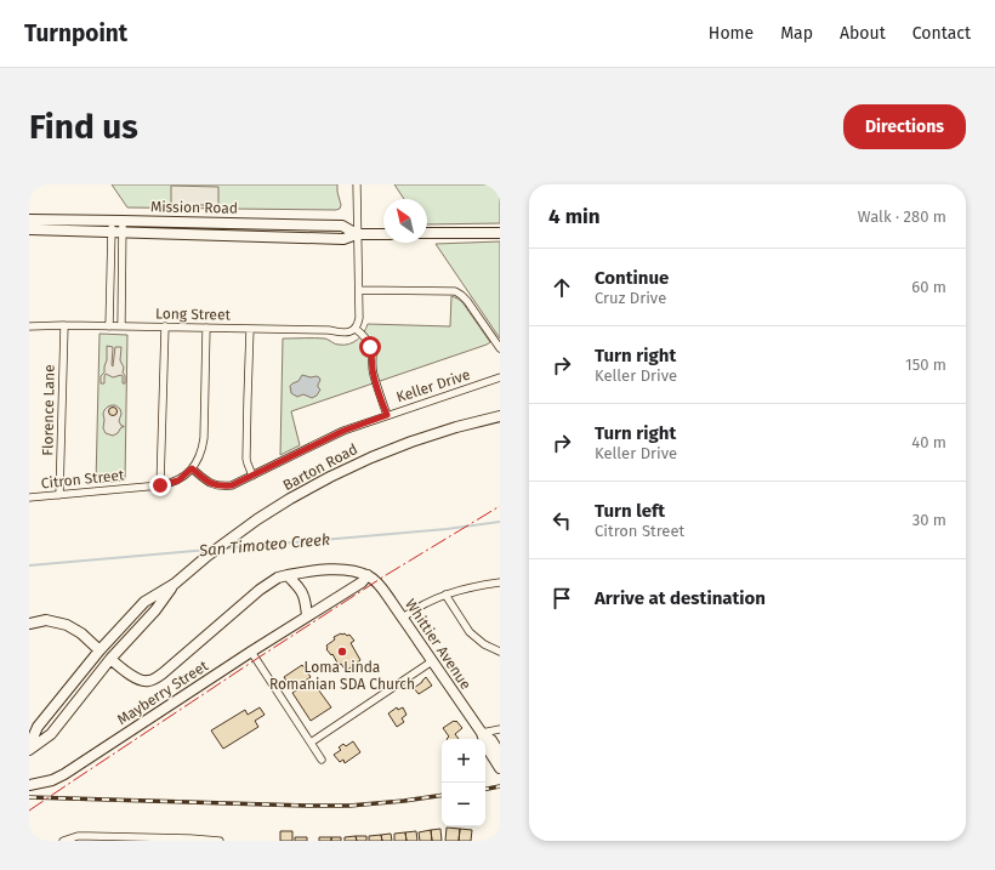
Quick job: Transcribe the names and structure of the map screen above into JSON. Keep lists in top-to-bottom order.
{
  "streets": {
    "street": [
      "Mission Road",
      "Long Street",
      "Keller Drive",
      "Florence Lane",
      "Barton Road",
      "Citron Street",
      "Whittier Avenue",
      "Mayberry Street"
    ]
  },
  "crossings": [
    ["Long Street", "Florence Lane"],
    ["Keller Drive", "Citron Street"],
    ["Florence Lane", "Citron Street"],
    ["Barton Road", "Mayberry Street"],
    ["Whittier Avenue", "Mayberry Street"]
  ],
  "water": ["San Timoteo Creek"],
  "places": ["Loma Linda Romanian SDA Church"],
  "north": "top left",
  "page": {
    "header": "Turnpoint",
    "nav": [
      "Home",
      "Map",
      "About",
      "Contact"
    ],
    "buttons": "Directions",
    "title": "Find us",
    "heading": ["4 min", "Walk · 280 m"],
    "list": [
      ["Continue", "Cruz Drive", "60 m"],
      ["Turn right", "Keller Drive", "150 m"],
      ["Turn right", "Keller Drive", "40 m"],
      ["Turn left", "Citron Street", "30 m"],
      "Arrive at destination"
    ],
    "map_buttons": ["+", "−"]
  }
}
